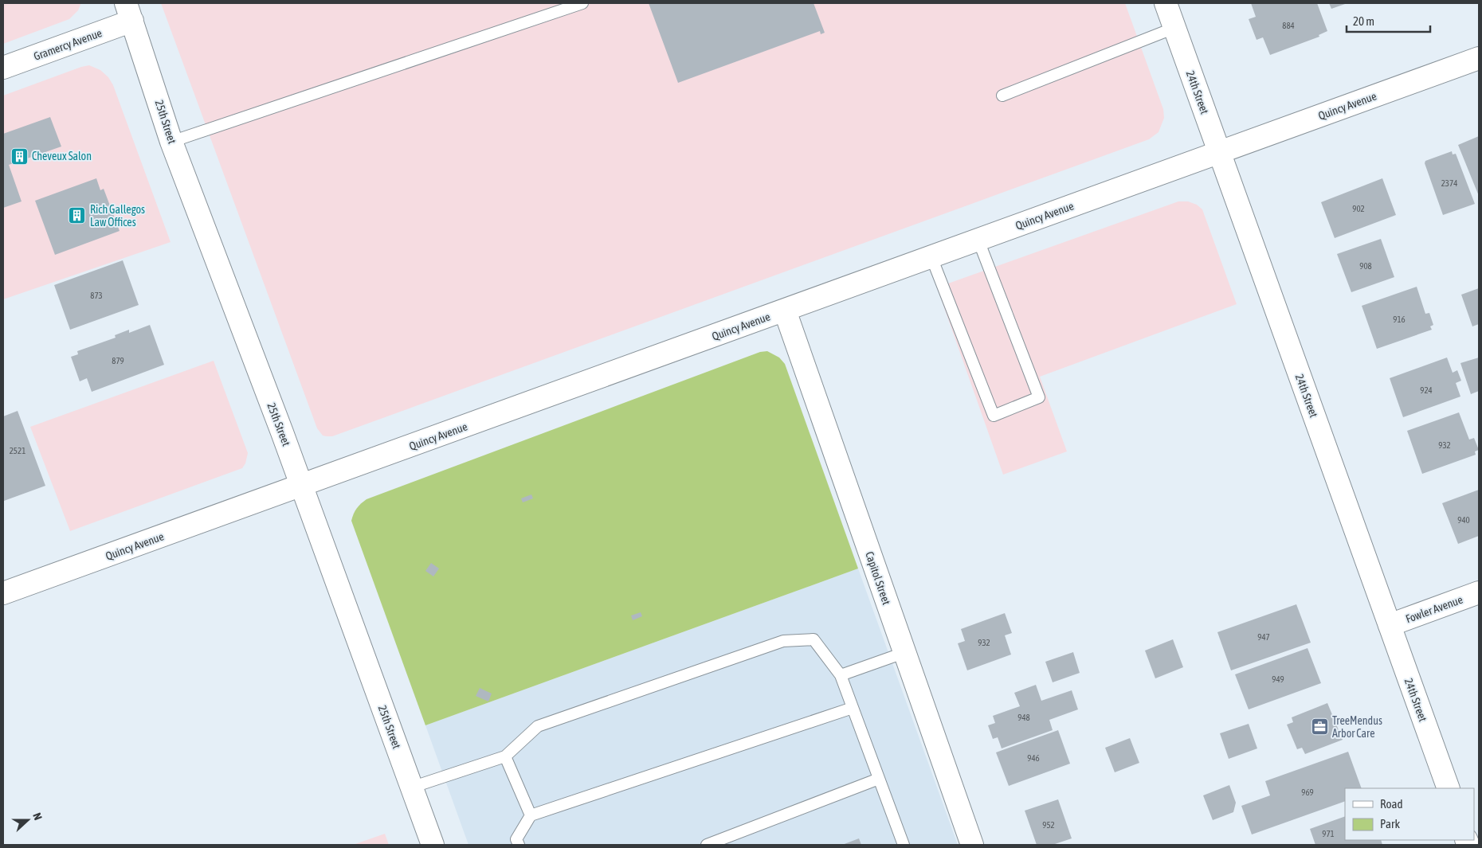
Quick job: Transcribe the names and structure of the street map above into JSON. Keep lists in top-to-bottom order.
{
  "streets": {
    "street": [
      "Gramercy Avenue",
      "24th Street",
      "Quincy Avenue",
      "25th Street",
      "Capitol Street",
      "Fowler Avenue"
    ]
  },
  "crossings": [
    ["Gramercy Avenue", "25th Street"],
    ["24th Street", "Quincy Avenue"],
    ["24th Street", "Fowler Avenue"],
    ["Quincy Avenue", "25th Street"],
    ["Quincy Avenue", "Capitol Street"]
  ],
  "places": {
    "building": ["Cheveux Salon", "Rich Gallegos Law Offices"],
    "office": ["TreeMendus Arbor Care"]
  },
  "house_numbers": [
    "884",
    "2374",
    "902",
    "908",
    "873",
    "916",
    "879",
    "924",
    "932",
    "2521",
    "940",
    "947",
    "932",
    "949",
    "948",
    "946",
    "969",
    "952",
    "971"
  ],
  "legend": ["Road", "Park"],
  "scale_bar": "20 m",
  "north": "right"
}
